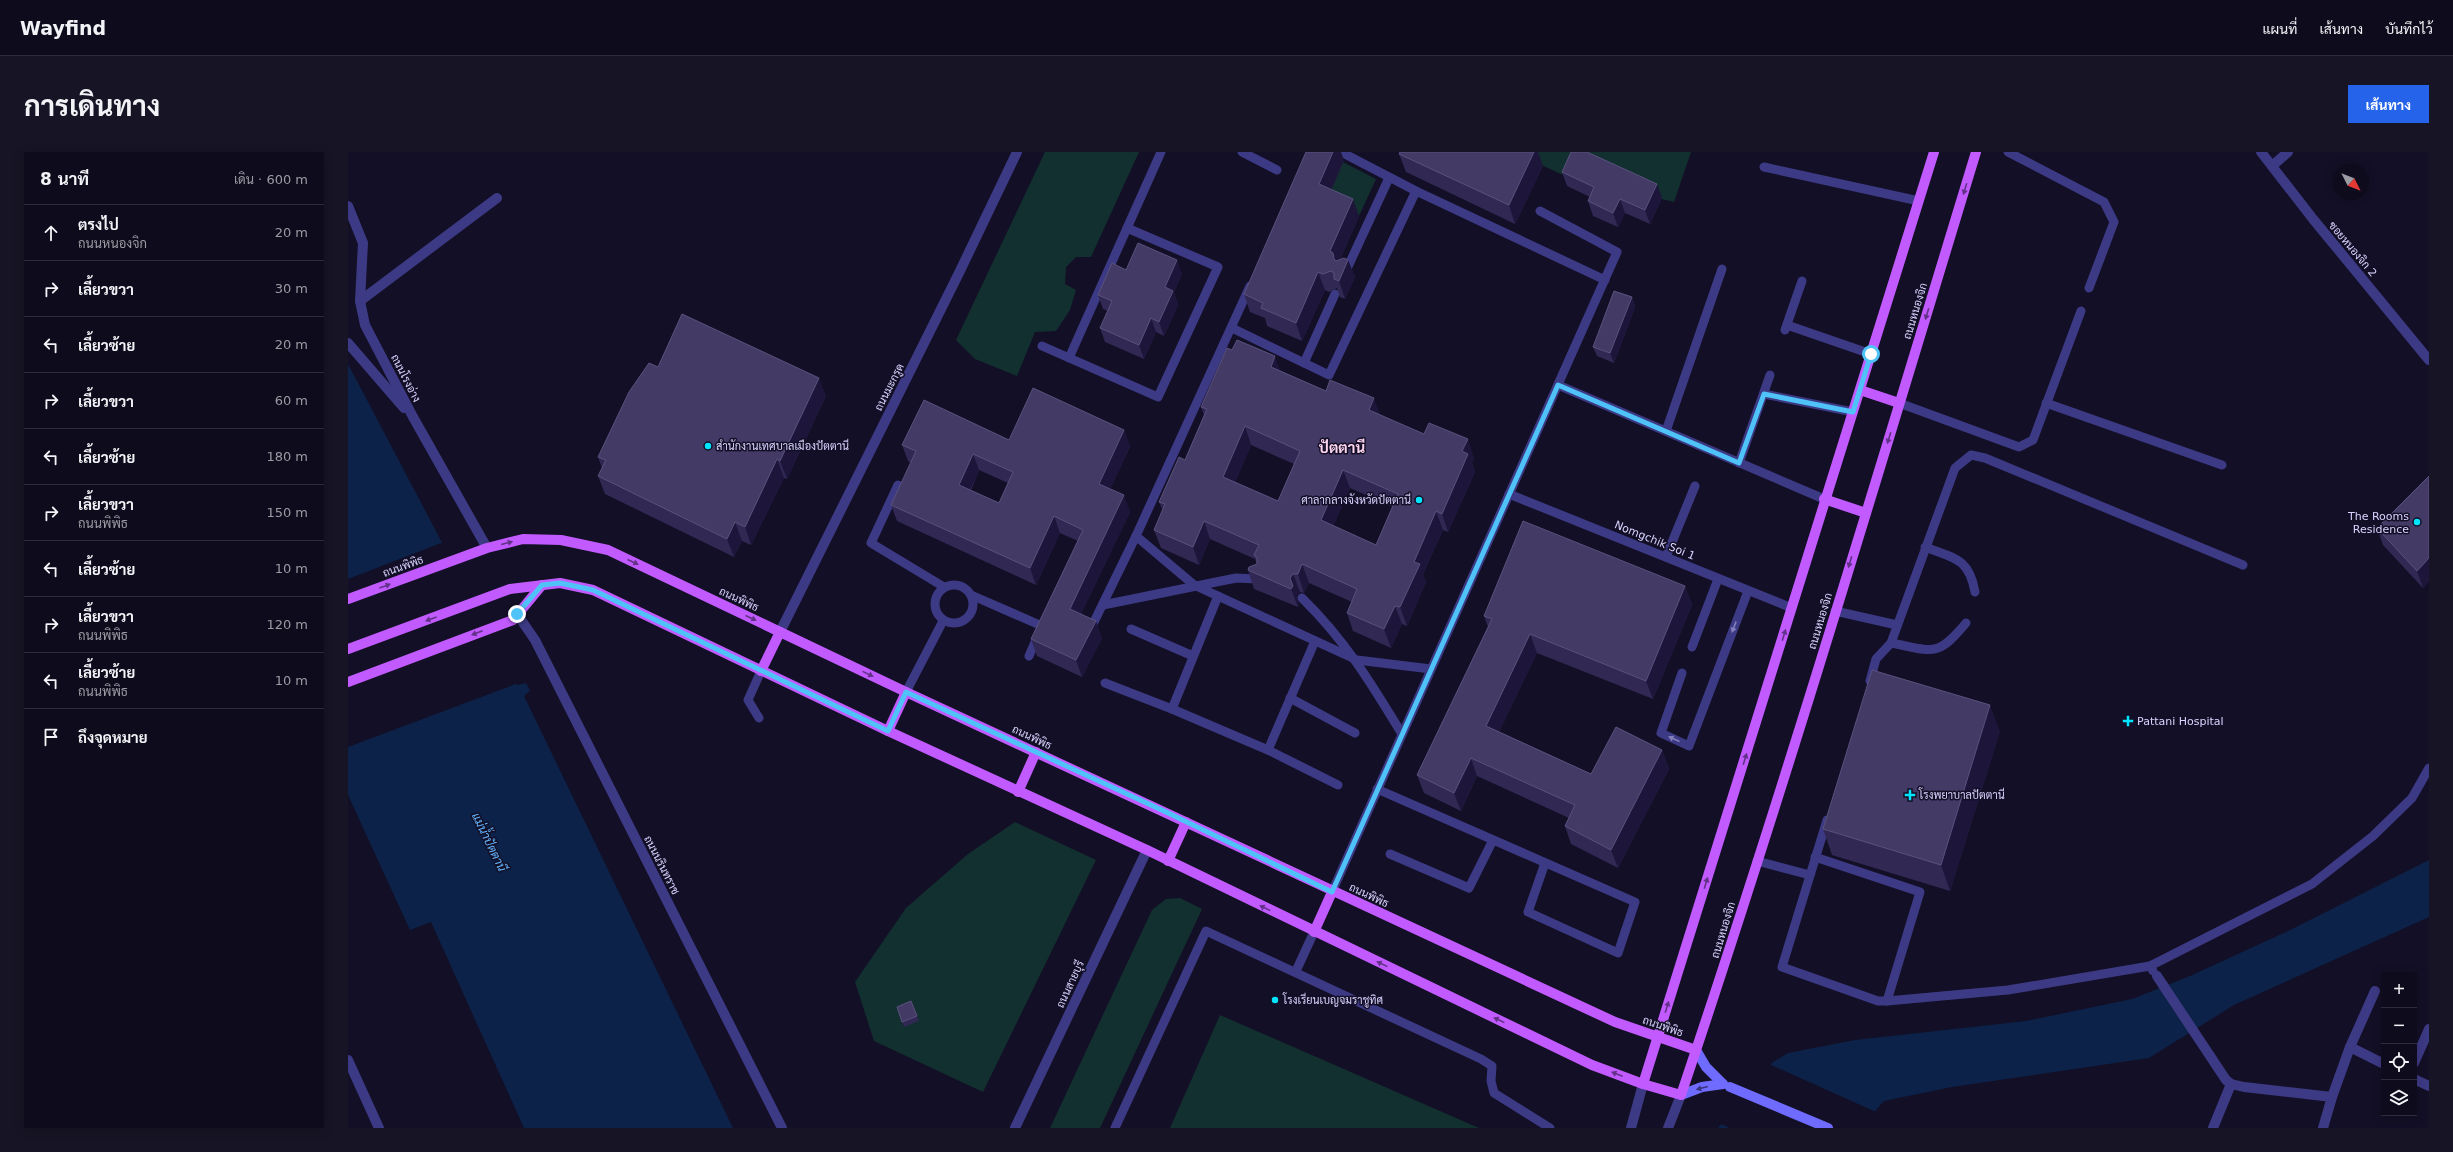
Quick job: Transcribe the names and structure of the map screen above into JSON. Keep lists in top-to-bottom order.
{
  "streets": {
    "main road": ["ถนนหนองจิก", "ถนนพิพิธ"],
    "street": [
      "ซอยหนองจิก 2",
      "ถนนโรงอ่าง",
      "ถนนมะกรูด",
      "ถนนนรินทราช",
      "ถนนสายบุรี"
    ],
    "lane": ["Nomgchik Soi 1"]
  },
  "crossings": [
    ["ถนนหนองจิก", "ถนนพิพิธ"],
    ["ถนนโรงอ่าง", "ถนนพิพิธ"],
    ["ถนนมะกรูด", "ถนนพิพิธ"]
  ],
  "districts": ["ปัตตานี"],
  "water": ["แม่น้ำปัตตานี"],
  "places": {
    "other": [
      "สำนักงานเทศบาลเมืองปัตตานี",
      "ศาลากลางจังหวัดปัตตานี",
      "The Rooms Residence",
      "โรงเรียนเบญจมราชูทิศ"
    ],
    "health": ["Pattani Hospital", "โรงพยาบาลปัตตานี"]
  },
  "north": "bottom right",
  "page": {
    "header": "Wayfind",
    "nav": ["แผนที่", "เส้นทาง", "บันทึกไว้"],
    "buttons": "เส้นทาง",
    "title": "การเดินทาง",
    "heading": ["8 นาที", "เดิน · 600 m"],
    "list": [
      ["ตรงไป", "ถนนหนองจิก", "20 m"],
      ["เลี้ยวขวา", "30 m"],
      ["เลี้ยวซ้าย", "20 m"],
      ["เลี้ยวขวา", "60 m"],
      ["เลี้ยวซ้าย", "180 m"],
      ["เลี้ยวขวา", "ถนนพิพิธ", "150 m"],
      ["เลี้ยวซ้าย", "10 m"],
      ["เลี้ยวขวา", "ถนนพิพิธ", "120 m"],
      ["เลี้ยวซ้าย", "ถนนพิพิธ", "10 m"],
      "ถึงจุดหมาย"
    ],
    "map_buttons": ["+", "−"]
  }
}
